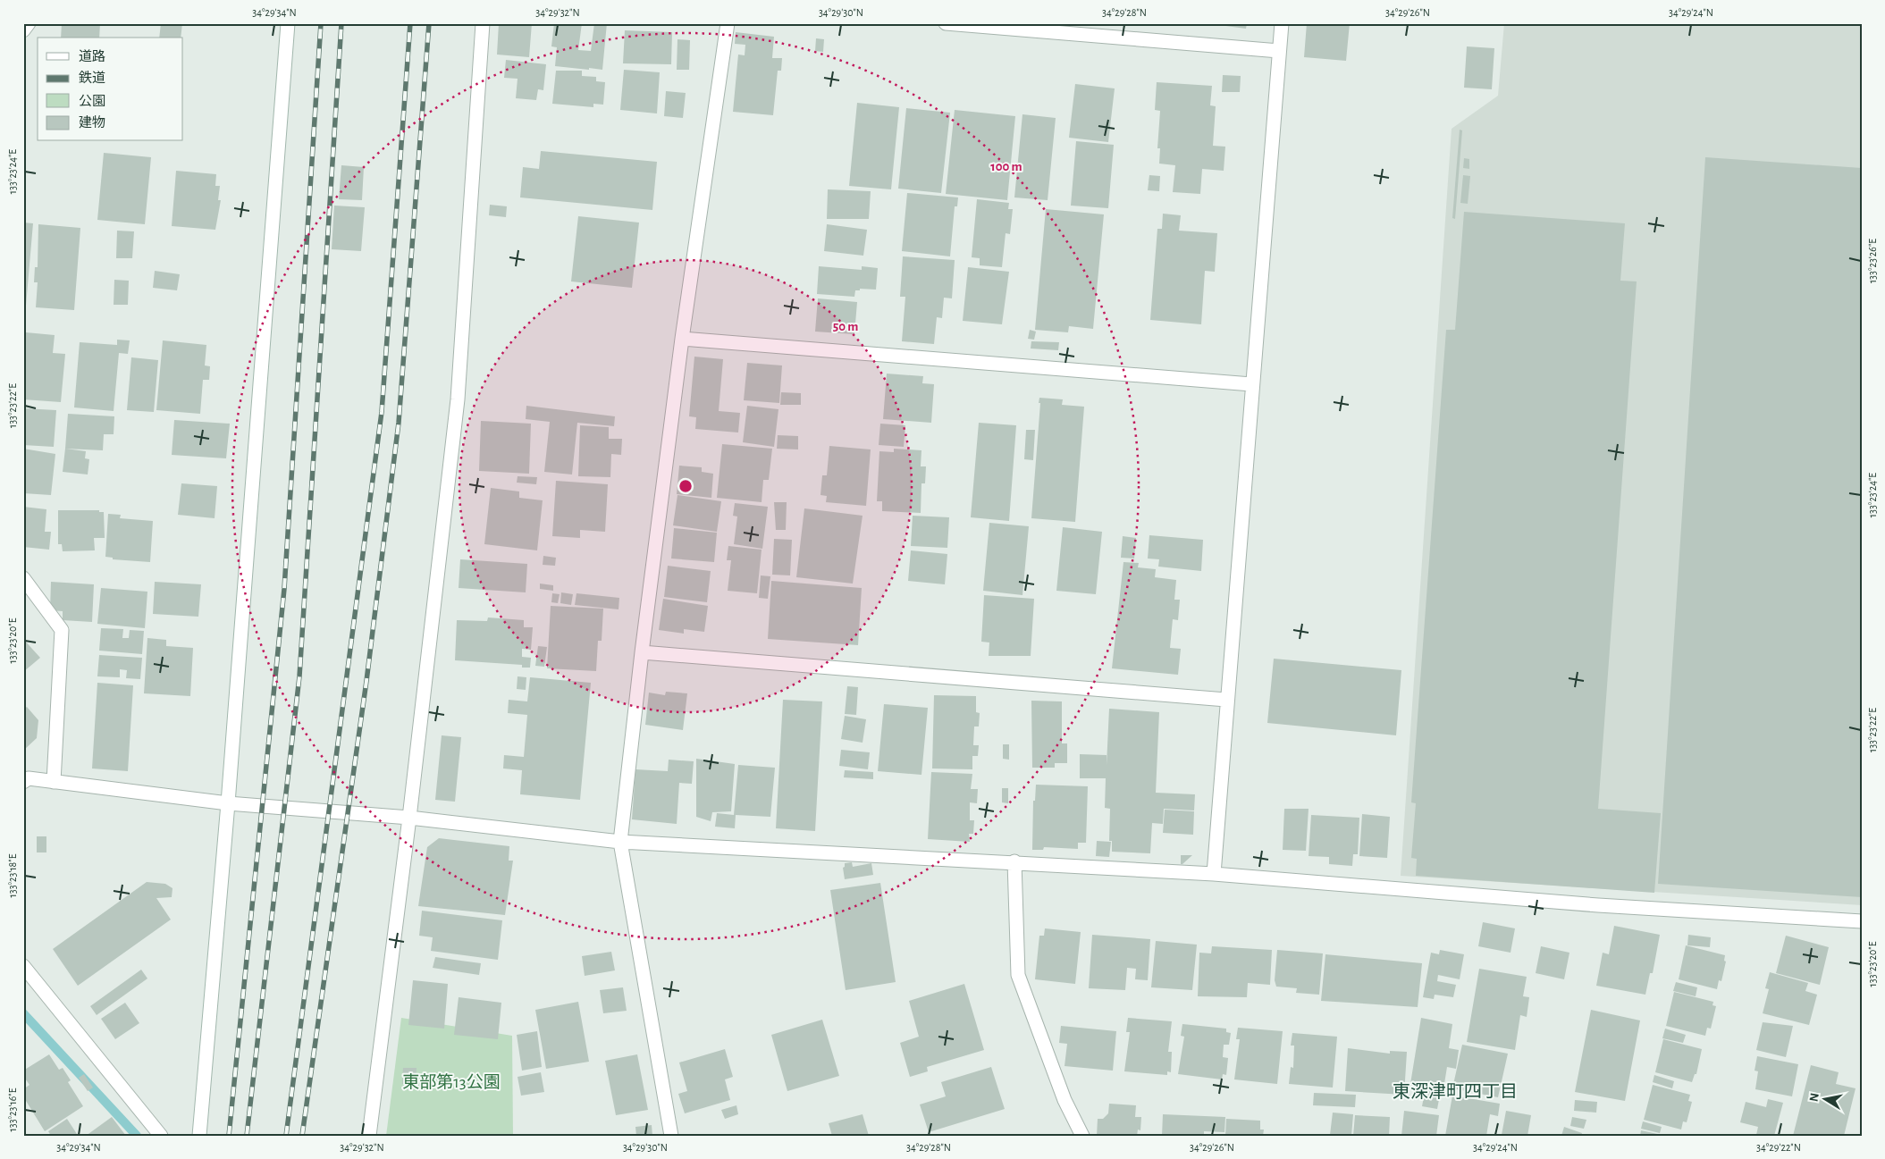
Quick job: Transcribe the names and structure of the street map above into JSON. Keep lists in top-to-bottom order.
{
  "districts": ["東深津町四丁目"],
  "parks": ["東部第13公園"],
  "legend": [
    "道路",
    "鉄道",
    "公園",
    "建物"
  ],
  "north": "left",
  "coordinates": [
    "34°29'34\"N",
    "34°29'32\"N",
    "34°29'30\"N",
    "34°29'28\"N",
    "34°29'26\"N",
    "34°29'24\"N",
    "133°23'24\"E",
    "133°23'26\"E",
    "133°23'22\"E",
    "133°23'20\"E",
    "133°23'18\"E",
    "133°23'16\"E",
    "34°29'22\"N"
  ],
  "rings": ["100 m", "50 m"]
}
